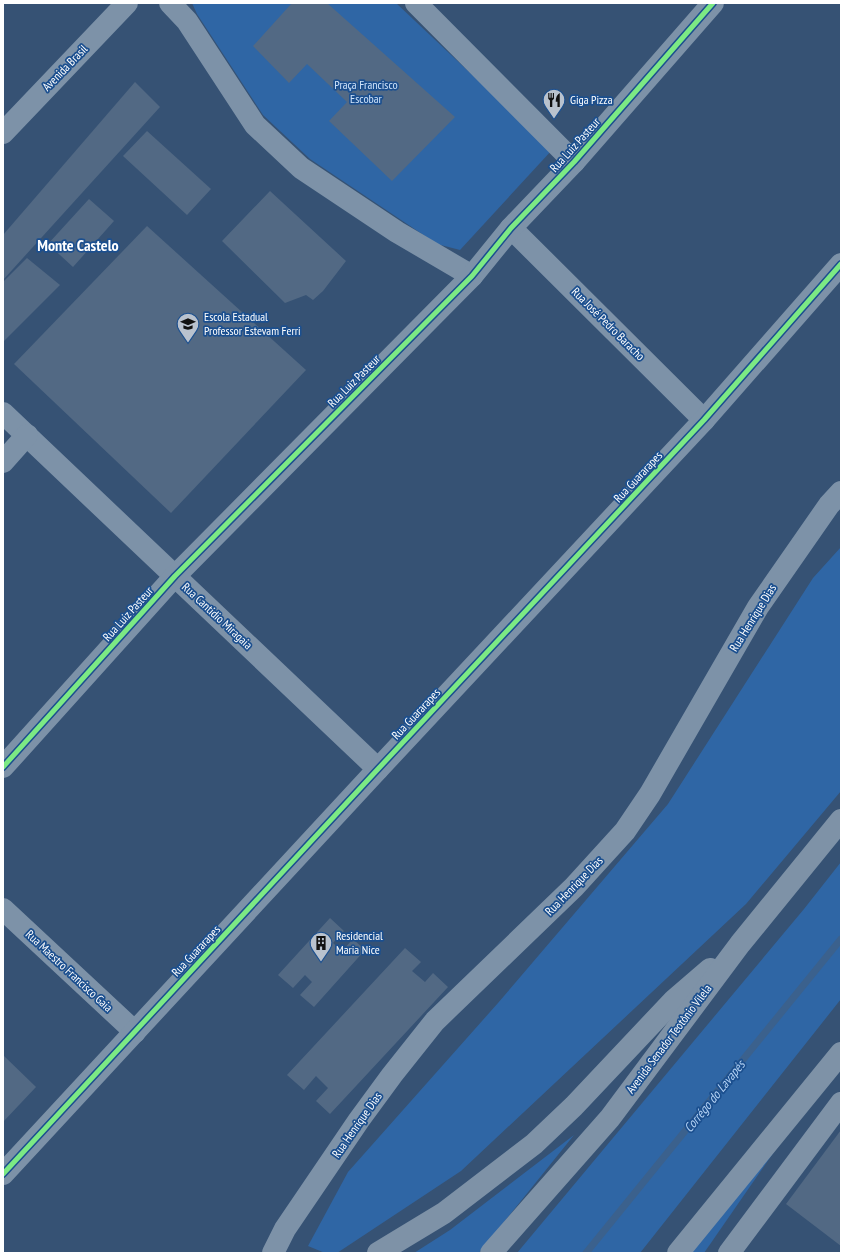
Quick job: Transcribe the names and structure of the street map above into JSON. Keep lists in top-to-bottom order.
{
  "streets": {
    "highway": ["Avenida Senador Teotônio Vilela"],
    "street": [
      "Avenida Brasil",
      "Rua Luiz Pasteur",
      "Rua José Pedro Baracho",
      "Rua Guararapes",
      "Rua Cantidio Miragaia",
      "Rua Henrique Dias",
      "Rua Maestro Francisco Gaia"
    ]
  },
  "crossings": [
    ["Rua Luiz Pasteur", "Rua José Pedro Baracho"],
    ["Rua Luiz Pasteur", "Rua Cantidio Miragaia"],
    ["Rua José Pedro Baracho", "Rua Guararapes"],
    ["Rua Guararapes", "Rua Cantidio Miragaia"],
    ["Rua Guararapes", "Rua Maestro Francisco Gaia"]
  ],
  "districts": ["Monte Castelo"],
  "water": ["Corrégo do Lavapés"],
  "parks": ["Praça Francisco Escobar"],
  "places": {
    "restaurant": ["Giga Pizza"],
    "school or university": ["Escola Estadual Professor Estevam Ferri"],
    "building": ["Residencial Maria Nice"]
  }
}
